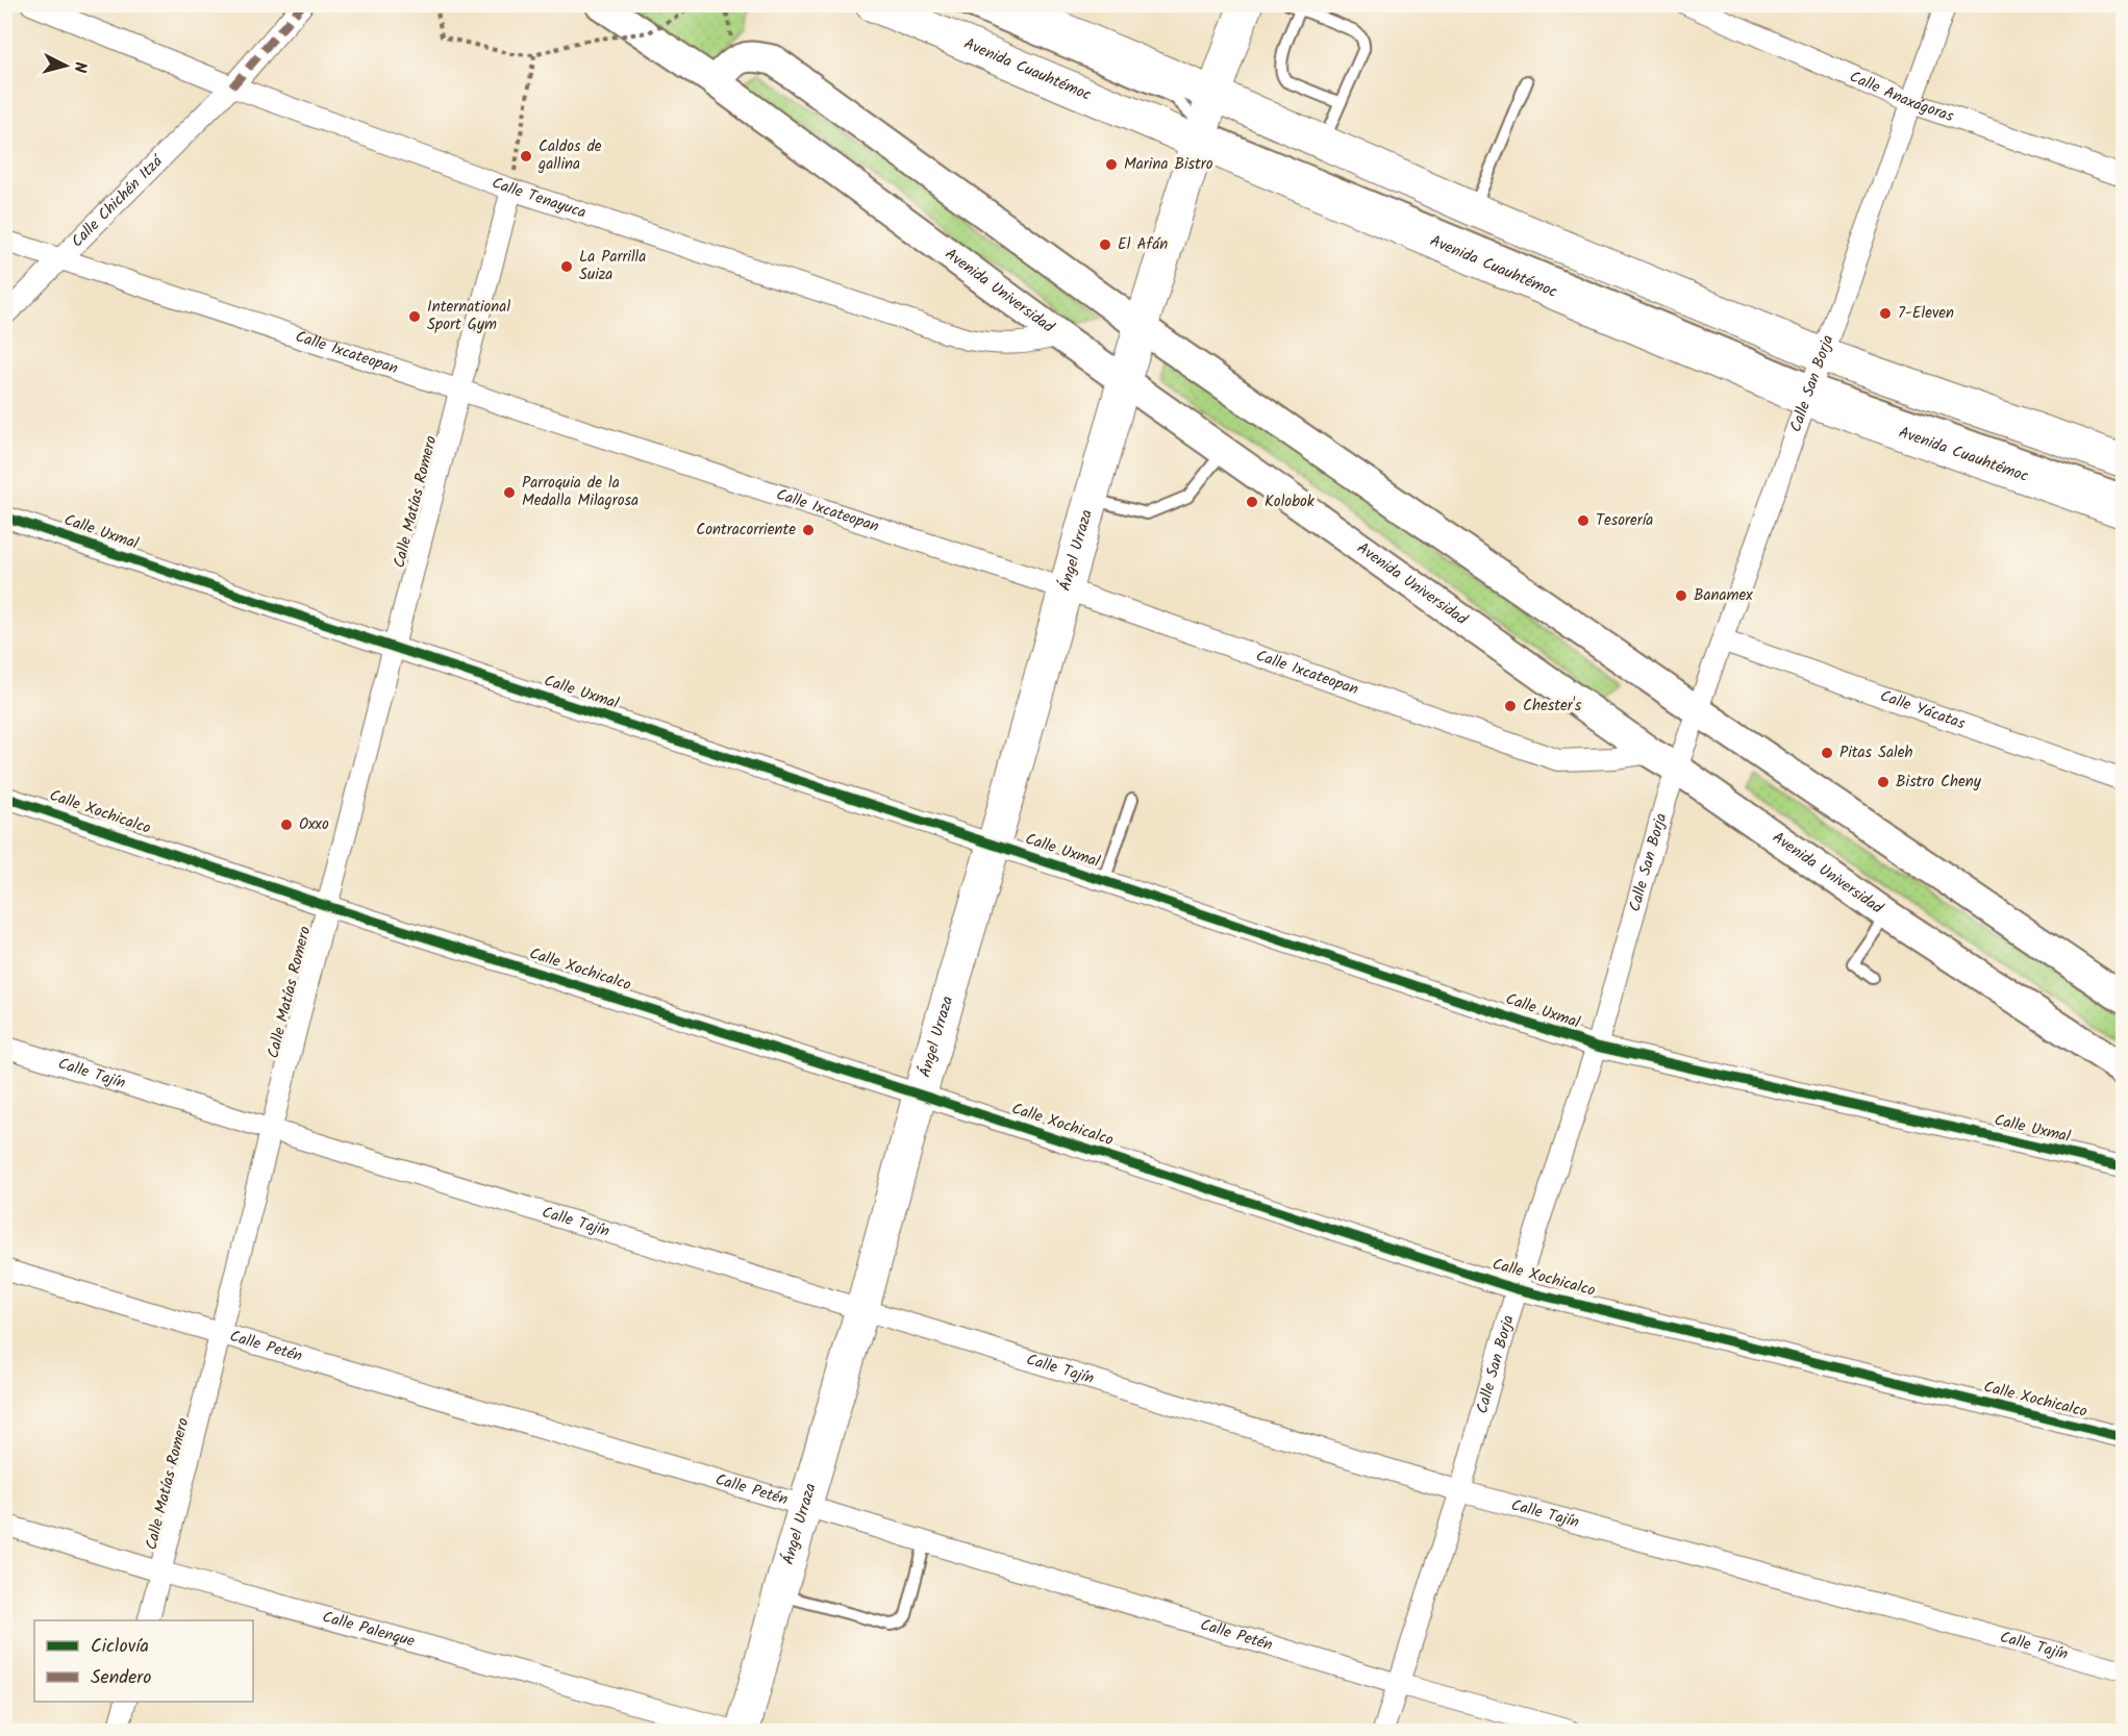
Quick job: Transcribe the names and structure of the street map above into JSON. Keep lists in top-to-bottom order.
{
  "streets": {
    "main road": ["Avenida Cuauhtémoc", "Avenida Universidad", "Ángel Urraza"],
    "street": [
      "Calle Anaxágoras",
      "Calle Tenayuca",
      "Calle Chichén Itzá",
      "Calle Ixcateopan",
      "Calle San Borja",
      "Calle Matías Romero",
      "Calle Uxmal",
      "Calle Yácatas",
      "Calle Xochicalco",
      "Calle Tajín",
      "Calle Petén",
      "Calle Palenque"
    ]
  },
  "crossings": [
    ["Avenida Cuauhtémoc", "Calle San Borja"],
    ["Calle Anaxágoras", "Calle San Borja"],
    ["Calle Tenayuca", "Calle Chichén Itzá"],
    ["Calle Tenayuca", "Avenida Universidad"],
    ["Calle Tenayuca", "Calle Matías Romero"],
    ["Calle Chichén Itzá", "Calle Ixcateopan"],
    ["Avenida Universidad", "Calle Ixcateopan"],
    ["Avenida Universidad", "Calle San Borja"],
    ["Avenida Universidad", "Ángel Urraza"],
    ["Calle Ixcateopan", "Calle Matías Romero"],
    ["Calle Ixcateopan", "Ángel Urraza"],
    ["Calle San Borja", "Calle Uxmal"],
    ["Calle San Borja", "Calle Yácatas"],
    ["Calle San Borja", "Calle Xochicalco"],
    ["Calle San Borja", "Calle Tajín"],
    ["Calle San Borja", "Calle Petén"],
    ["Calle Matías Romero", "Calle Uxmal"],
    ["Calle Matías Romero", "Calle Xochicalco"],
    ["Calle Matías Romero", "Calle Tajín"],
    ["Calle Matías Romero", "Calle Petén"],
    ["Calle Matías Romero", "Calle Palenque"],
    ["Calle Uxmal", "Ángel Urraza"],
    ["Ángel Urraza", "Calle Xochicalco"],
    ["Ángel Urraza", "Calle Tajín"],
    ["Ángel Urraza", "Calle Petén"]
  ],
  "places": [
    "Caldos de gallina",
    "Marina Bistro",
    "El Afán",
    "La Parrilla Suiza",
    "7-Eleven",
    "International Sport Gym",
    "Parroquia de la Medalla Milagrosa",
    "Kolobok",
    "Tesorería",
    "Contracorriente",
    "Banamex",
    "Chester's",
    "Pitas Saleh",
    "Bistro Cheny",
    "Oxxo"
  ],
  "legend": ["Ciclovía", "Sendero"],
  "north": "right"
}
